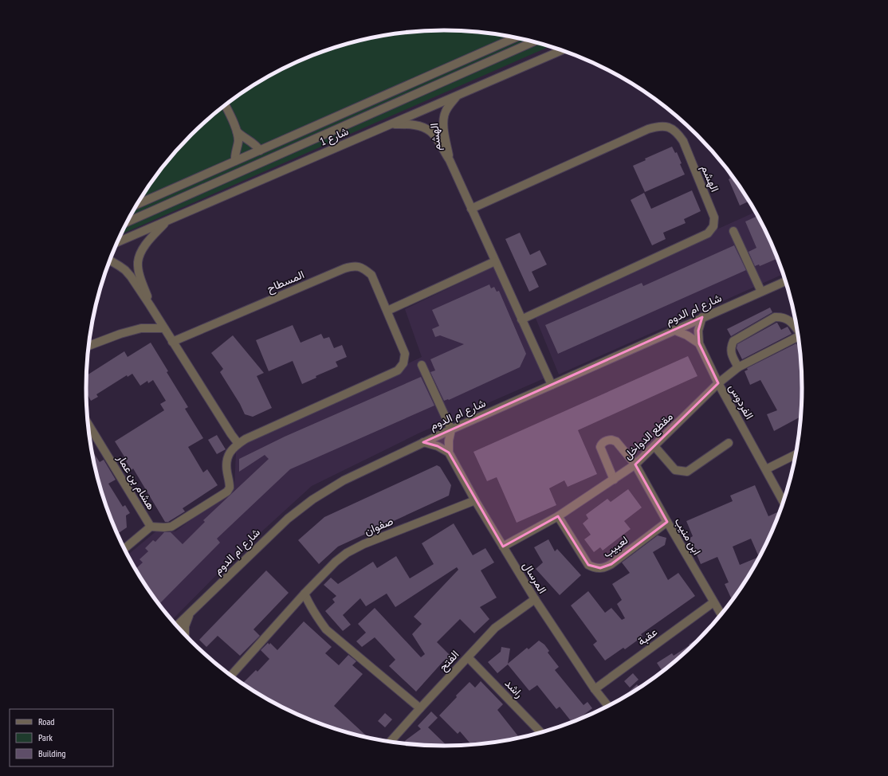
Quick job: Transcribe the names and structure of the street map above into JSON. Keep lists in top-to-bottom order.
{
  "streets": {
    "street": [
      "شارع 1",
      "الهشم",
      "المسطاح",
      "شارع ام الدوم",
      "الفردوس",
      "مقطع الدواخل",
      "هشام بن عمار",
      "صفوان",
      "ابن منيب",
      "لعبيب",
      "المرسال",
      "عقبة",
      "الفتح",
      "راشد"
    ]
  },
  "crossings": [
    ["شارع 1", "الهشم"],
    ["الهشم", "شارع ام الدوم"],
    ["المسطاح", "هشام بن عمار"],
    ["شارع ام الدوم", "الفردوس"],
    ["الفردوس", "مقطع الدواخل"],
    ["مقطع الدواخل", "ابن منيب"],
    ["مقطع الدواخل", "لعبيب"],
    ["مقطع الدواخل", "المرسال"],
    ["صفوان", "المرسال"],
    ["ابن منيب", "لعبيب"],
    ["ابن منيب", "عقبة"],
    ["المرسال", "عقبة"],
    ["المرسال", "الفتح"],
    ["الفتح", "راشد"]
  ],
  "legend": ["Road", "Park", "Building"]
}
